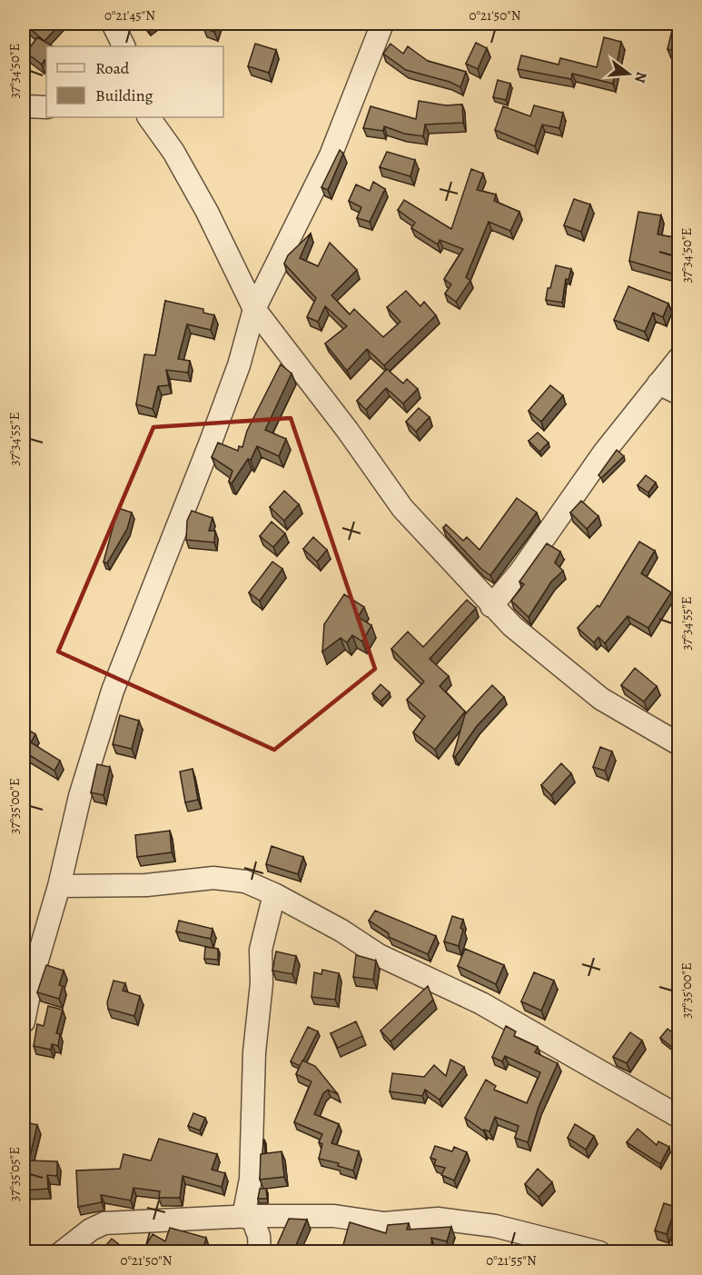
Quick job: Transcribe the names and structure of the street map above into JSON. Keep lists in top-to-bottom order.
{
  "legend": ["Road", "Building"],
  "north": "right",
  "coordinates": [
    "0°21'45\"N",
    "0°21'50\"N",
    "37°34'50\"E",
    "37°34'55\"E",
    "37°35'00\"E",
    "37°35'05\"E",
    "0°21'55\"N"
  ]
}
